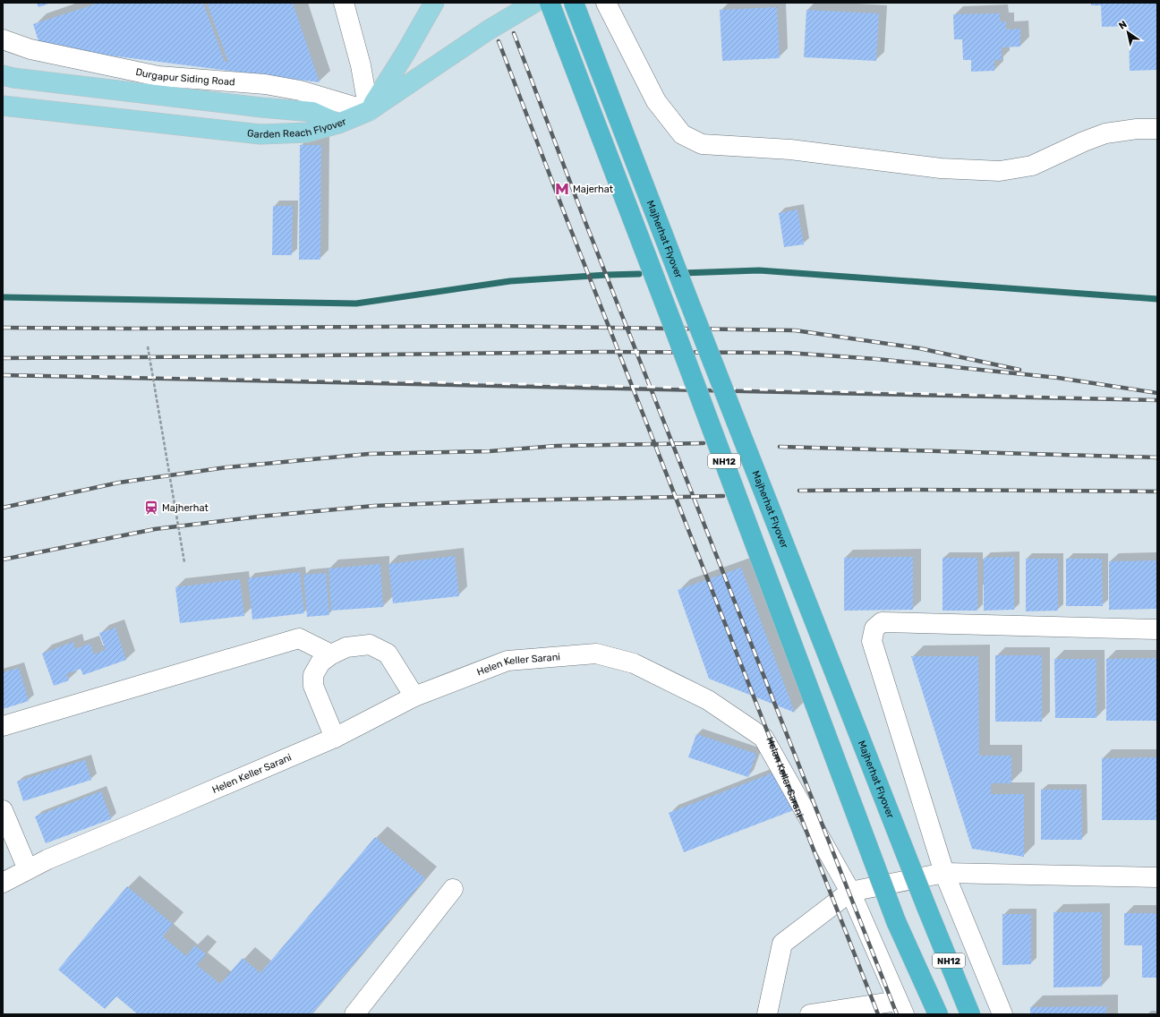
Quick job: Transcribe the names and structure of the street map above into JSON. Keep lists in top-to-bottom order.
{
  "streets": {
    "highway": ["Majherhat Flyover", "NH12"],
    "main road": ["Garden Reach Flyover"],
    "street": ["Durgapur Siding Road", "Helen Keller Sarani"]
  },
  "places": {
    "metro station": ["Majerhat"],
    "station": ["Majherhat"]
  },
  "north": "top left"
}
